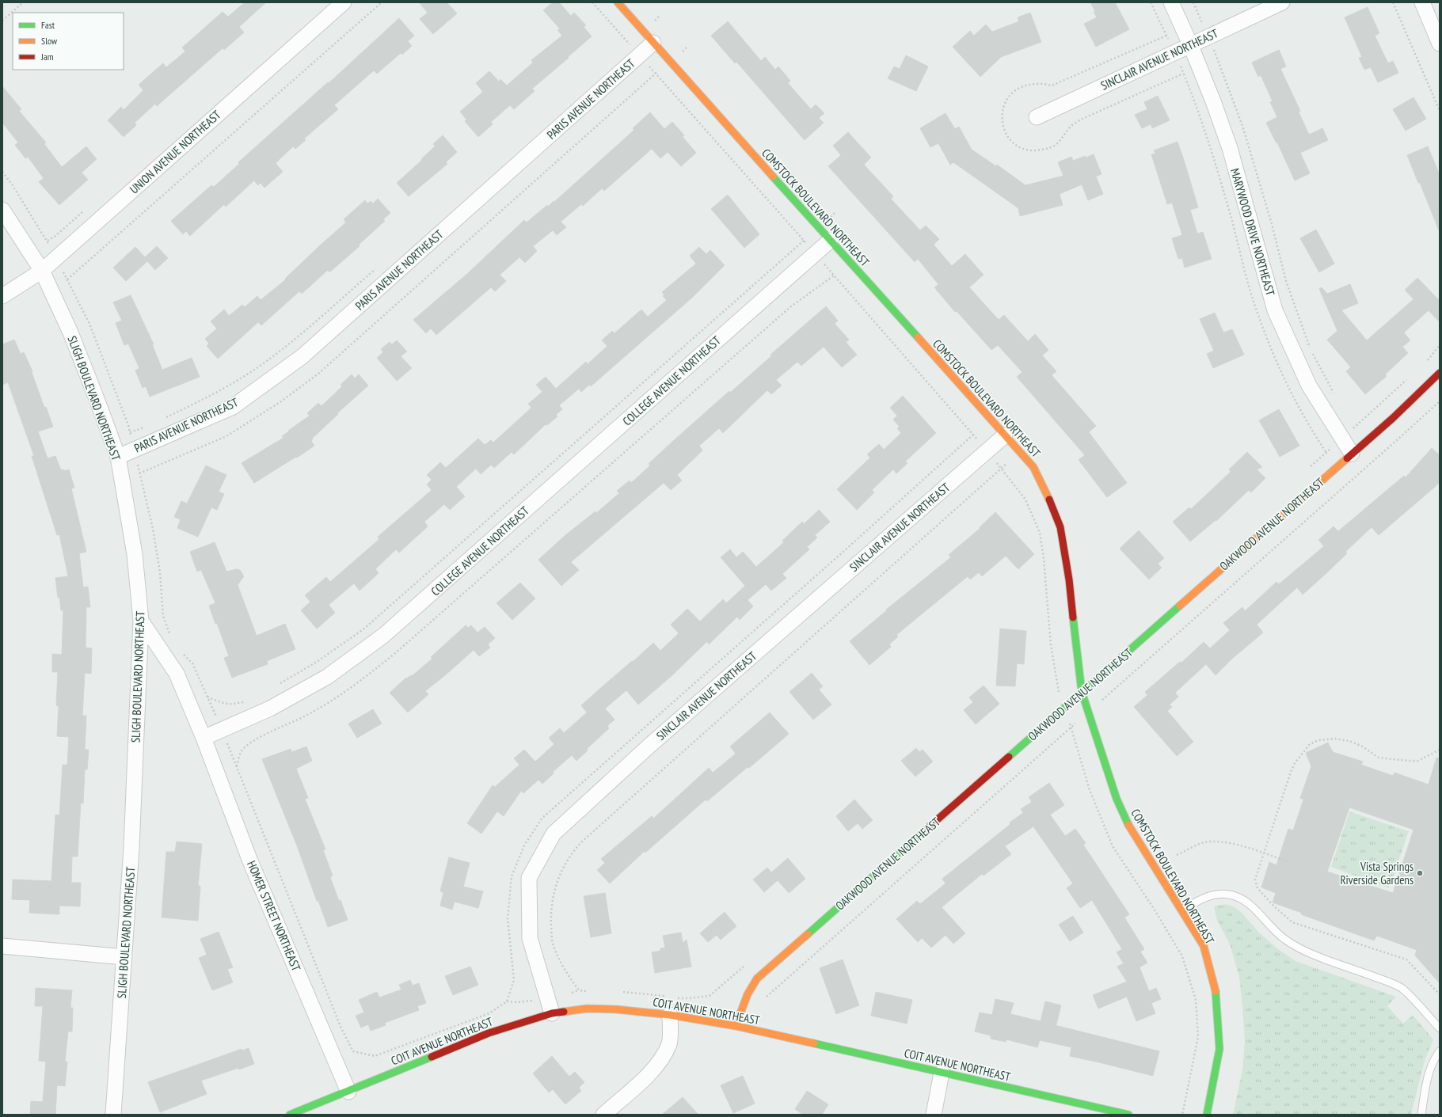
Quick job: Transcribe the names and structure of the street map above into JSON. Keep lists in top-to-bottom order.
{
  "streets": {
    "street": [
      "SINCLAIR AVENUE NORTHEAST",
      "PARIS AVENUE NORTHEAST",
      "UNION AVENUE NORTHEAST",
      "COMSTOCK BOULEVARD NORTHEAST",
      "MARYWOOD DRIVE NORTHEAST",
      "COLLEGE AVENUE NORTHEAST",
      "SLIGH BOULEVARD NORTHEAST",
      "OAKWOOD AVENUE NORTHEAST",
      "HOMER STREET NORTHEAST",
      "COIT AVENUE NORTHEAST"
    ]
  },
  "crossings": [
    ["SINCLAIR AVENUE NORTHEAST", "COMSTOCK BOULEVARD NORTHEAST"],
    ["SINCLAIR AVENUE NORTHEAST", "MARYWOOD DRIVE NORTHEAST"],
    ["SINCLAIR AVENUE NORTHEAST", "COIT AVENUE NORTHEAST"],
    ["PARIS AVENUE NORTHEAST", "COMSTOCK BOULEVARD NORTHEAST"],
    ["PARIS AVENUE NORTHEAST", "SLIGH BOULEVARD NORTHEAST"],
    ["UNION AVENUE NORTHEAST", "SLIGH BOULEVARD NORTHEAST"],
    ["COMSTOCK BOULEVARD NORTHEAST", "COLLEGE AVENUE NORTHEAST"],
    ["COMSTOCK BOULEVARD NORTHEAST", "OAKWOOD AVENUE NORTHEAST"],
    ["MARYWOOD DRIVE NORTHEAST", "OAKWOOD AVENUE NORTHEAST"],
    ["COLLEGE AVENUE NORTHEAST", "HOMER STREET NORTHEAST"],
    ["OAKWOOD AVENUE NORTHEAST", "COIT AVENUE NORTHEAST"],
    ["HOMER STREET NORTHEAST", "COIT AVENUE NORTHEAST"]
  ],
  "places": ["Vista Springs Riverside Gardens"],
  "legend": ["Fast", "Slow", "Jam"]
}
